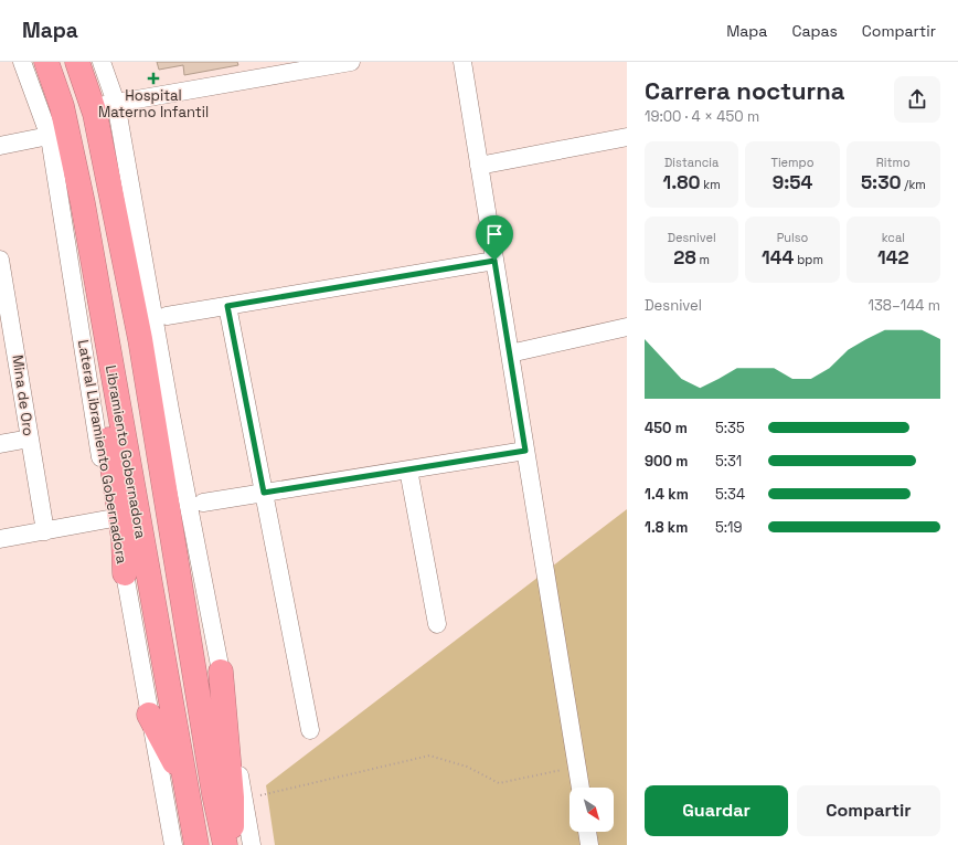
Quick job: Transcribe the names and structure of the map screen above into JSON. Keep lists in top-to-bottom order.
{
  "streets": {
    "highway": ["Libramiento Gobernadora"],
    "street": ["Mina de Oro", "Lateral Libramiento Gobernadora"]
  },
  "crossings": [
    ["Lateral Libramiento Gobernadora", "Libramiento Gobernadora"]
  ],
  "places": {
    "health": ["Hospital Materno Infantil"]
  },
  "north": "bottom right",
  "page": {
    "header": "Mapa",
    "nav": ["Mapa", "Capas", "Compartir"],
    "heading": ["Carrera nocturna", "19:00 · 4 × 450 m"],
    "stats": [
      ["Distancia", "1.80 km"],
      ["Tiempo", "9:54"],
      ["Ritmo", "5:30 /km"],
      ["Desnivel", "28 m"],
      ["Pulso", "144 bpm"],
      ["kcal", "142"]
    ],
    "chart": ["Desnivel", "138–144 m"],
    "list": [
      {
        "name": "450 m",
        "note": "5:35"
      },
      {
        "name": "900 m",
        "note": "5:31"
      },
      {
        "name": "1.4 km",
        "note": "5:34"
      },
      {
        "name": "1.8 km",
        "note": "5:19"
      }
    ],
    "buttons": ["Guardar", "Compartir"]
  }
}
